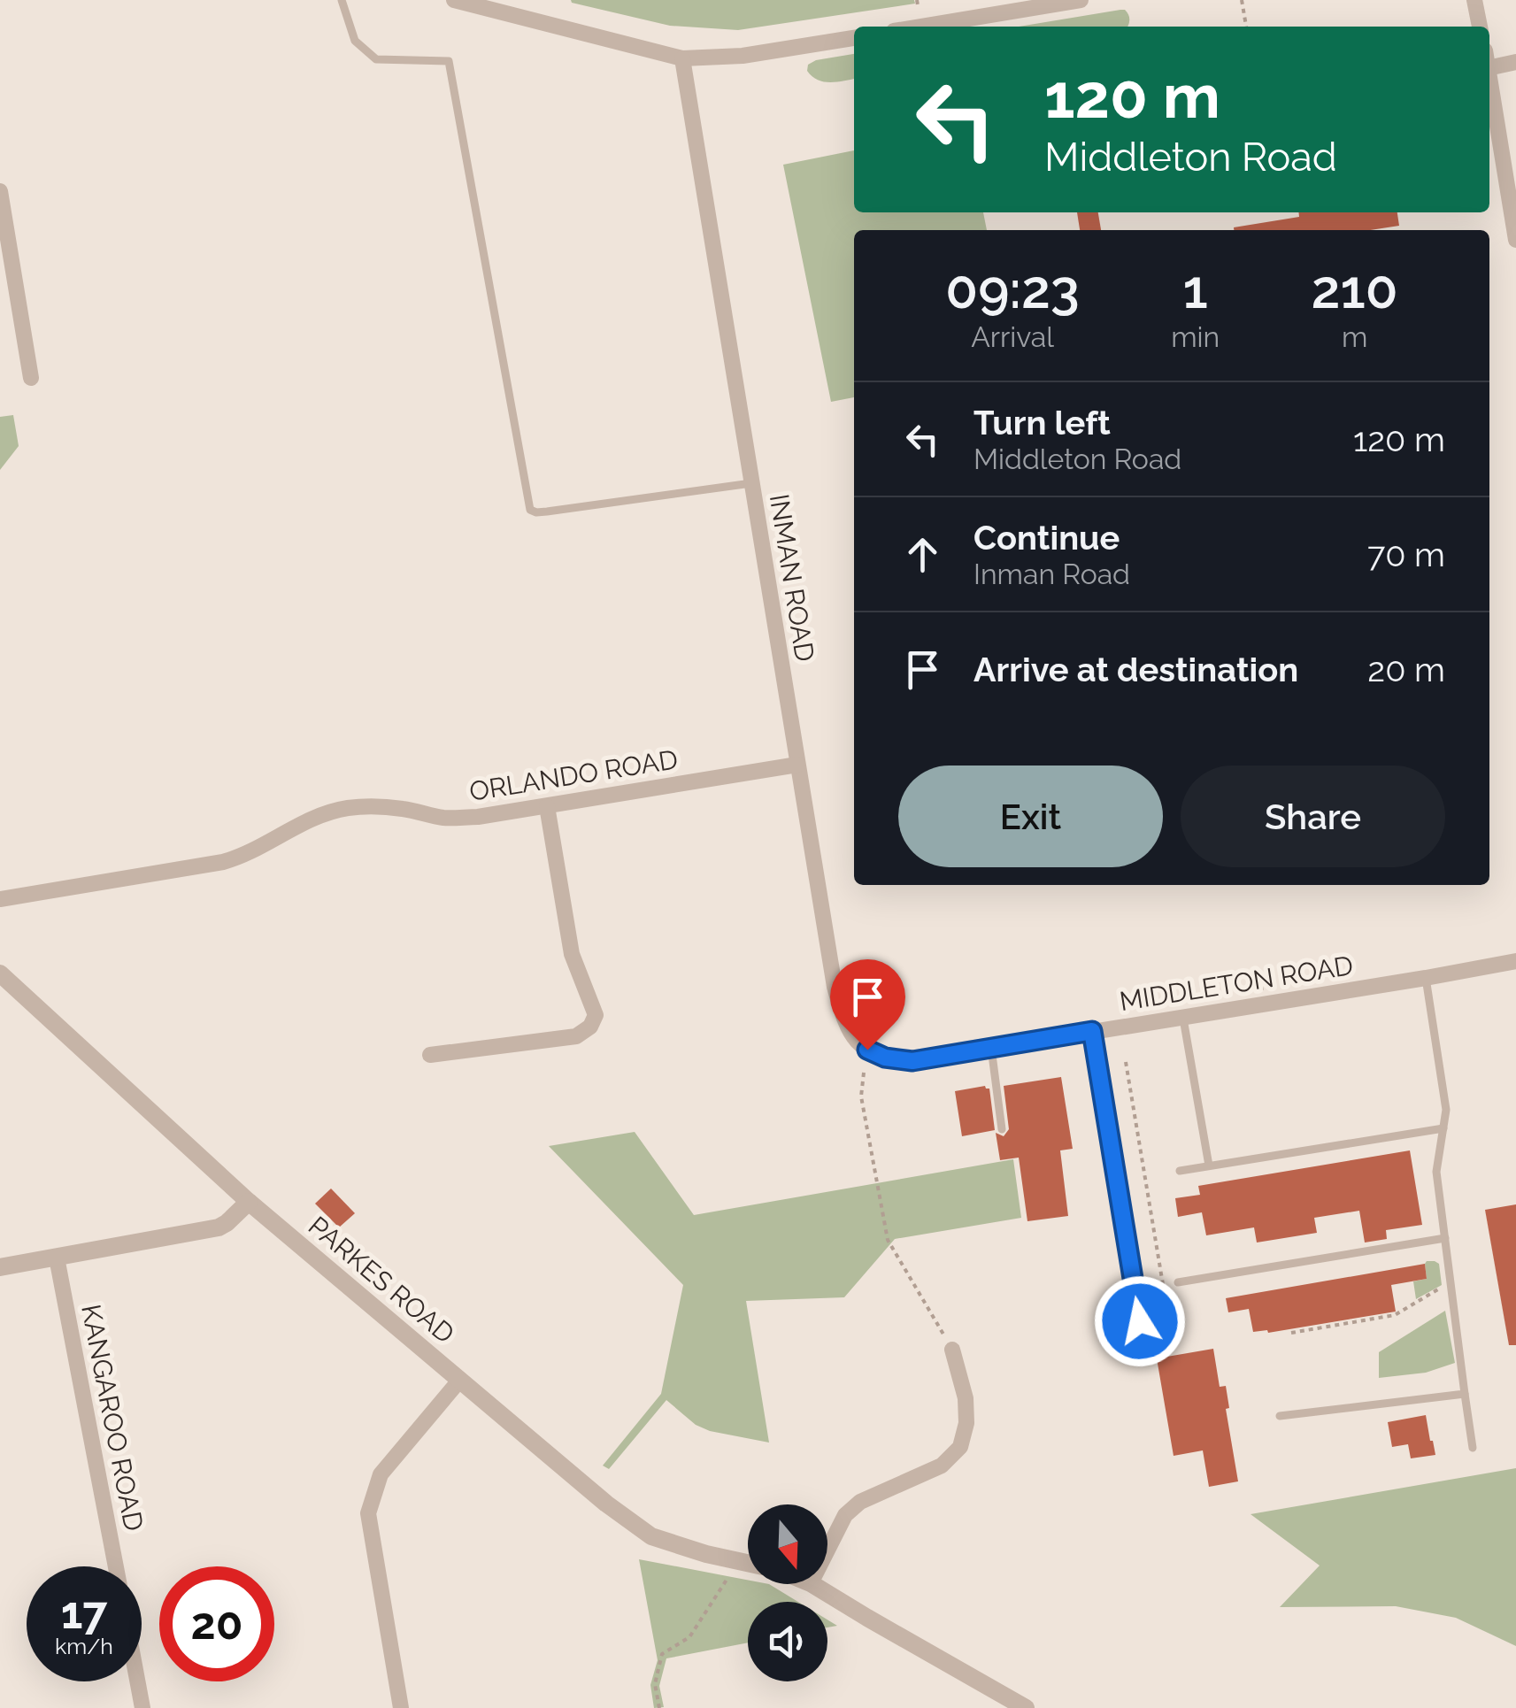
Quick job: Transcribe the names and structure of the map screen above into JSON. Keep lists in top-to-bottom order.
{
  "streets": {
    "street": [
      "INMAN ROAD",
      "ORLANDO ROAD",
      "MIDDLETON ROAD",
      "PARKES ROAD",
      "KANGAROO ROAD"
    ]
  },
  "crossings": [
    ["INMAN ROAD", "ORLANDO ROAD"],
    ["INMAN ROAD", "MIDDLETON ROAD"]
  ],
  "north": "bottom",
  "page": {
    "turn": ["120 m", "Middleton Road"],
    "eta": [
      "09:23",
      "Arrival",
      "1",
      "min",
      "210",
      "m"
    ],
    "list": [
      {
        "name": "Turn left",
        "note": "Middleton Road",
        "value": "120 m"
      },
      {
        "name": "Continue",
        "note": "Inman Road",
        "value": "70 m"
      },
      {
        "name": "Arrive at destination",
        "value": "20 m"
      }
    ],
    "buttons": ["Exit", "Share"],
    "speed": "17 km/h",
    "limit": "20"
  }
}
